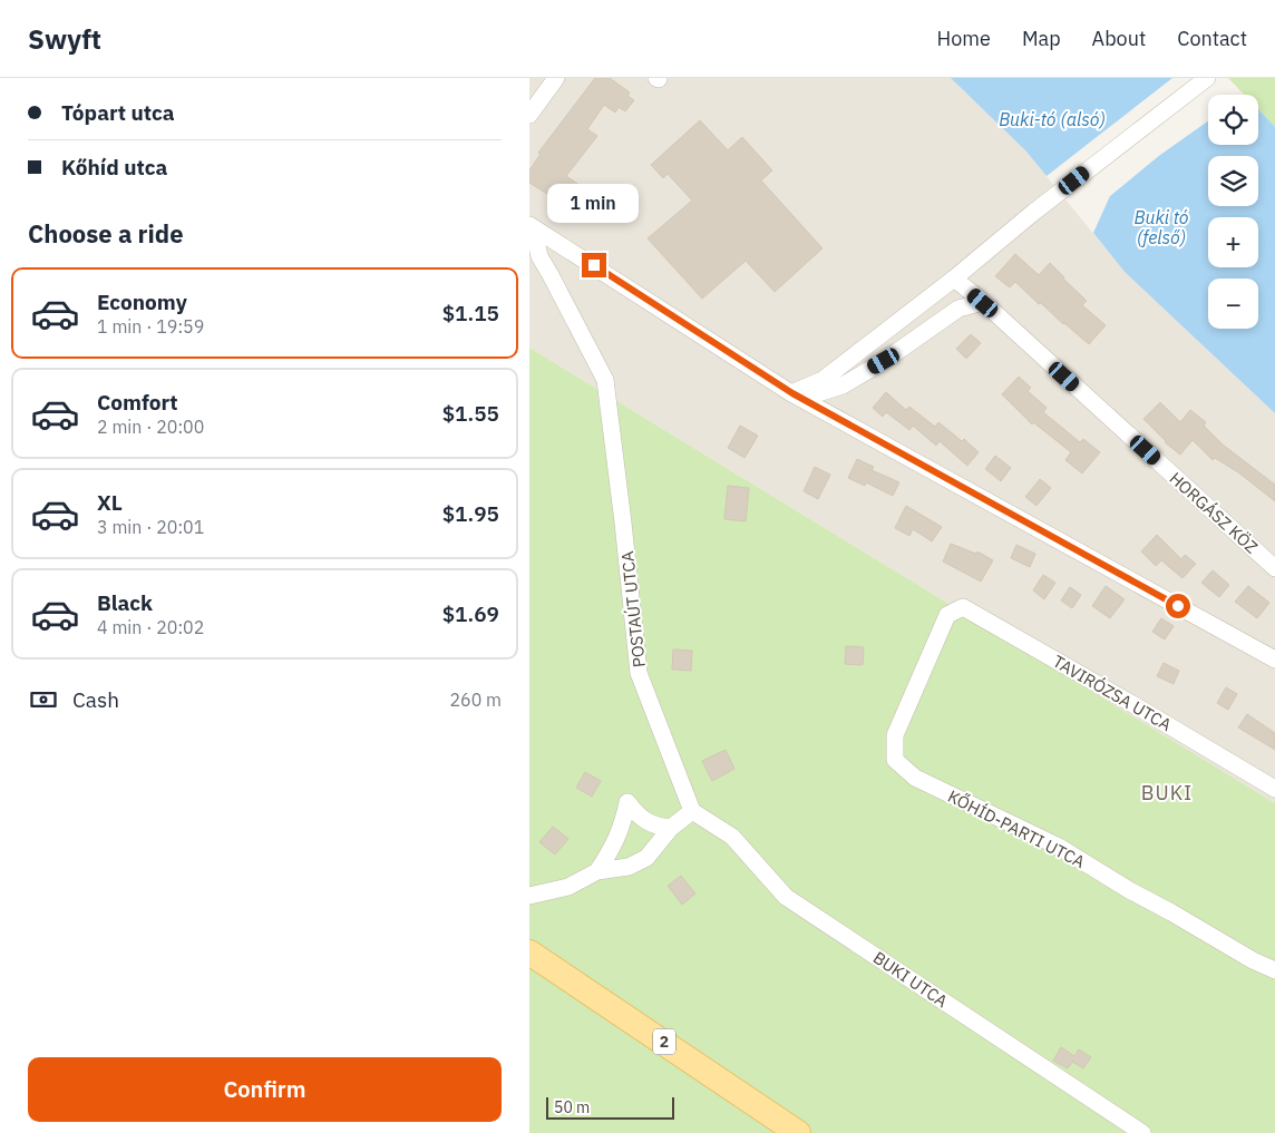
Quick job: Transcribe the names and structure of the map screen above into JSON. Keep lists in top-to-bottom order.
{
  "streets": {
    "main road": ["2"],
    "street": [
      "HORGÁSZ KÖZ",
      "POSTAÚT UTCA",
      "TAVIRÓZSA UTCA",
      "KŐHÍD-PARTI UTCA",
      "BUKI UTCA"
    ]
  },
  "crossings": [
    ["POSTAÚT UTCA", "BUKI UTCA"],
    ["TAVIRÓZSA UTCA", "KŐHÍD-PARTI UTCA"]
  ],
  "districts": ["BUKI"],
  "water": ["Buki-tó (alsó)", "Buki tó (felső)"],
  "scale_bar": "50 m",
  "page": {
    "header": "Swyft",
    "nav": [
      "Home",
      "Map",
      "About",
      "Contact"
    ],
    "banner": ["Tópart utca", "Kőhíd utca"],
    "map_buttons": ["+", "−"],
    "bubble": "1 min",
    "heading": "Choose a ride",
    "list": [
      {
        "name": "Economy",
        "note": "1 min · 19:59",
        "value": "$1.15"
      },
      {
        "name": "Comfort",
        "note": "2 min · 20:00",
        "value": "$1.55"
      },
      {
        "name": "XL",
        "note": "3 min · 20:01",
        "value": "$1.95"
      },
      {
        "name": "Black",
        "note": "4 min · 20:02",
        "value": "$1.69"
      }
    ],
    "pay": ["Cash", "260 m"],
    "buttons": "Confirm",
    "scale": "50 m"
  }
}
